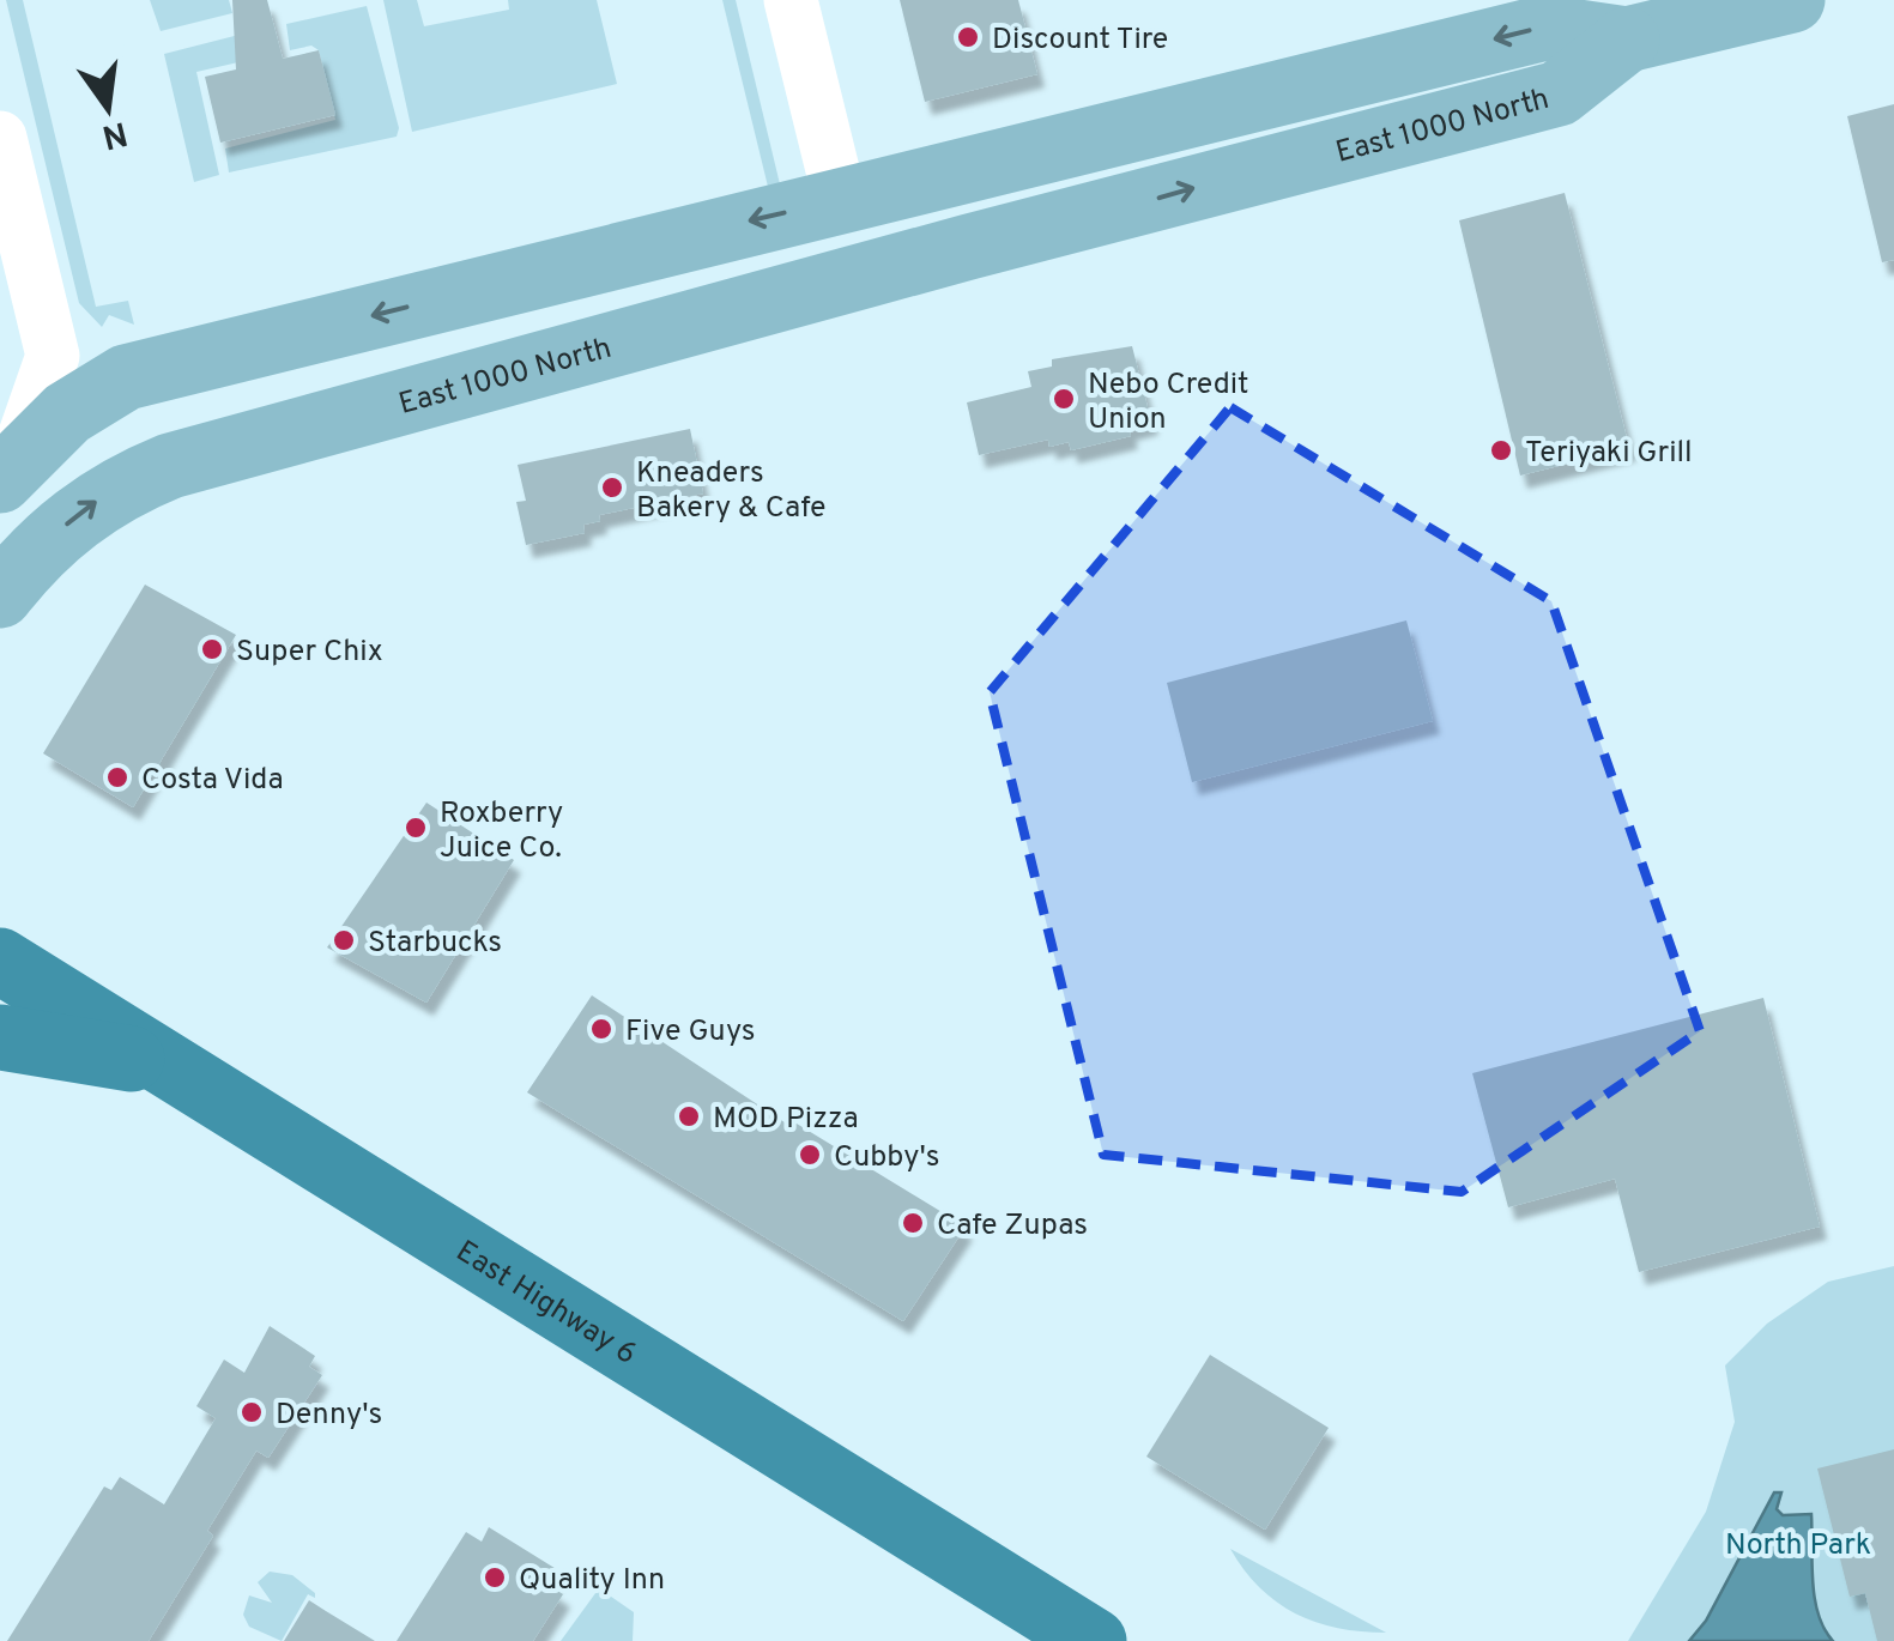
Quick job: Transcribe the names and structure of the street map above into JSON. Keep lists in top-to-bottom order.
{
  "streets": {
    "highway": ["East Highway 6"],
    "main road": ["East 1000 North"]
  },
  "parks": ["North Park"],
  "places": [
    "Discount Tire",
    "Nebo Credit Union",
    "Teriyaki Grill",
    "Kneaders Bakery & Cafe",
    "Super Chix",
    "Costa Vida",
    "Roxberry Juice Co.",
    "Starbucks",
    "Five Guys",
    "MOD Pizza",
    "Cubby's",
    "Cafe Zupas",
    "Denny's",
    "Quality Inn"
  ],
  "north": "bottom"
}
